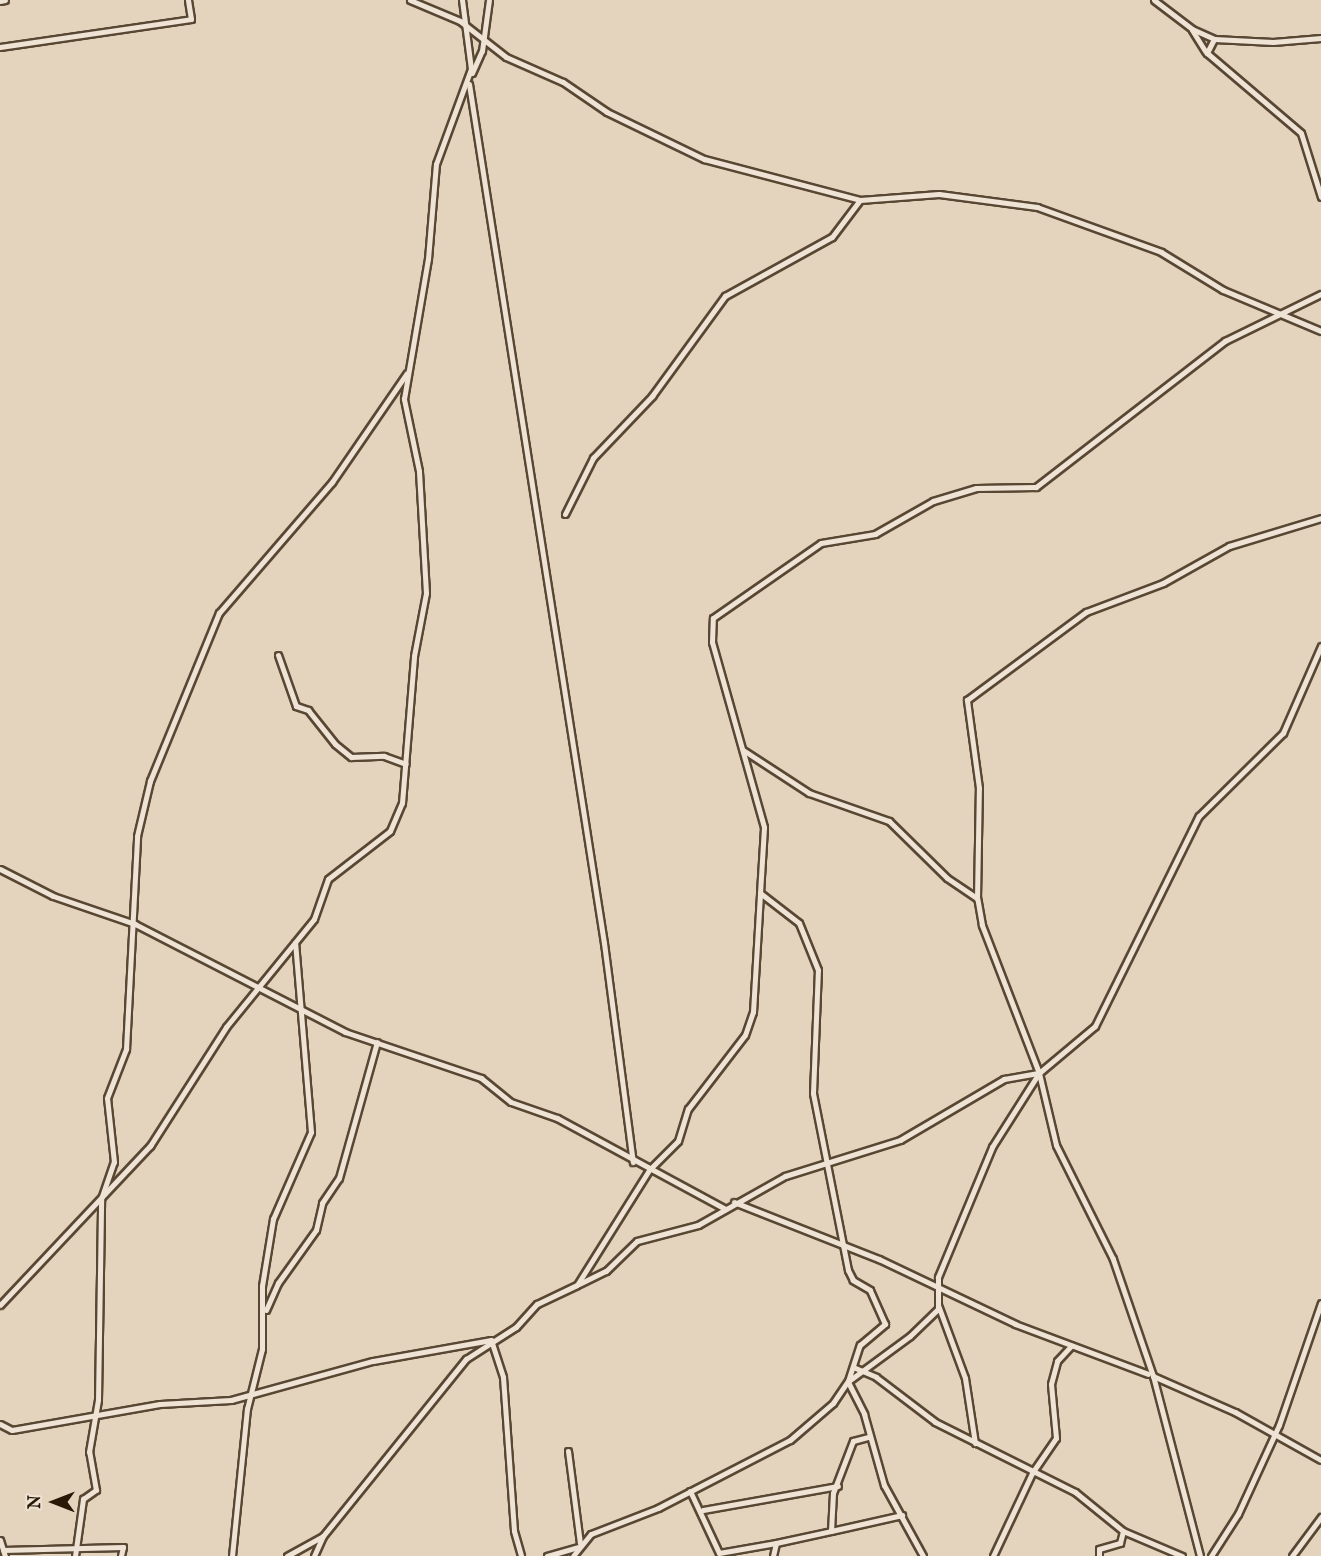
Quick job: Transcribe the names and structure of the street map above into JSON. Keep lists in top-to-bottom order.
{
  "north": "left"
}
